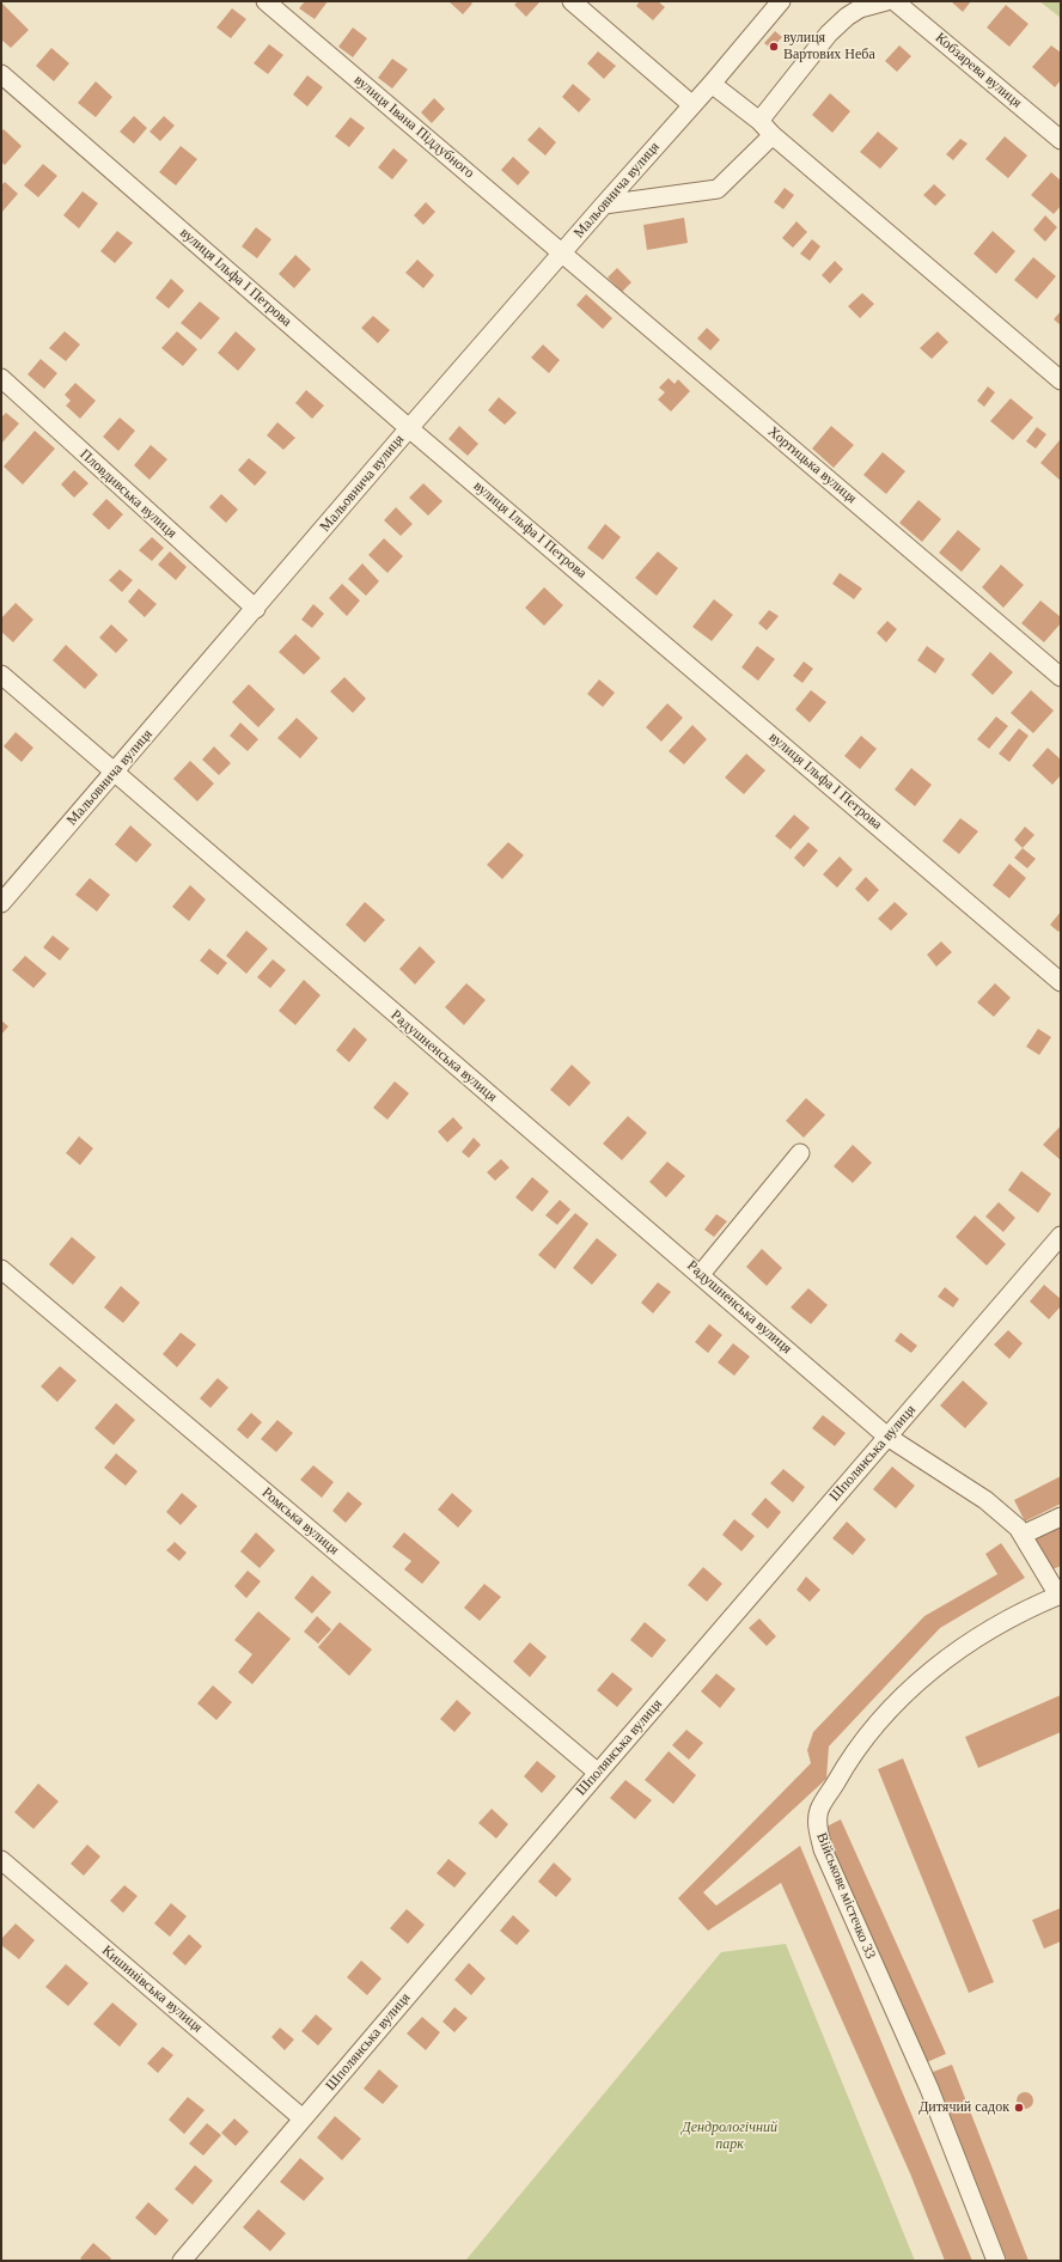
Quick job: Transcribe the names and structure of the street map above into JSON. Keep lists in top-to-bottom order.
{
  "streets": {
    "street": [
      "Кобзарева вулиця",
      "вулиця Івана Піддубного",
      "Мальовнича вулиця",
      "вулиця Ільфа І Петрова",
      "Хортицька вулиця",
      "Пловдивська вулиця",
      "Радушненська вулиця",
      "Шполянська вулиця",
      "Ромська вулиця",
      "Військове містечко 33",
      "Кишинівська вулиця"
    ]
  },
  "crossings": [
    ["вулиця Івана Піддубного", "Мальовнича вулиця"],
    ["вулиця Івана Піддубного", "Хортицька вулиця"],
    ["Мальовнича вулиця", "вулиця Ільфа І Петрова"],
    ["Мальовнича вулиця", "Хортицька вулиця"],
    ["Мальовнича вулиця", "Пловдивська вулиця"],
    ["Мальовнича вулиця", "Радушненська вулиця"],
    ["Радушненська вулиця", "Шполянська вулиця"],
    ["Радушненська вулиця", "Військове містечко 33"],
    ["Шполянська вулиця", "Ромська вулиця"],
    ["Шполянська вулиця", "Кишинівська вулиця"]
  ],
  "parks": ["Дендрологічний парк"],
  "places": ["вулиця Вартових Неба", "Дитячий садок"]
}
